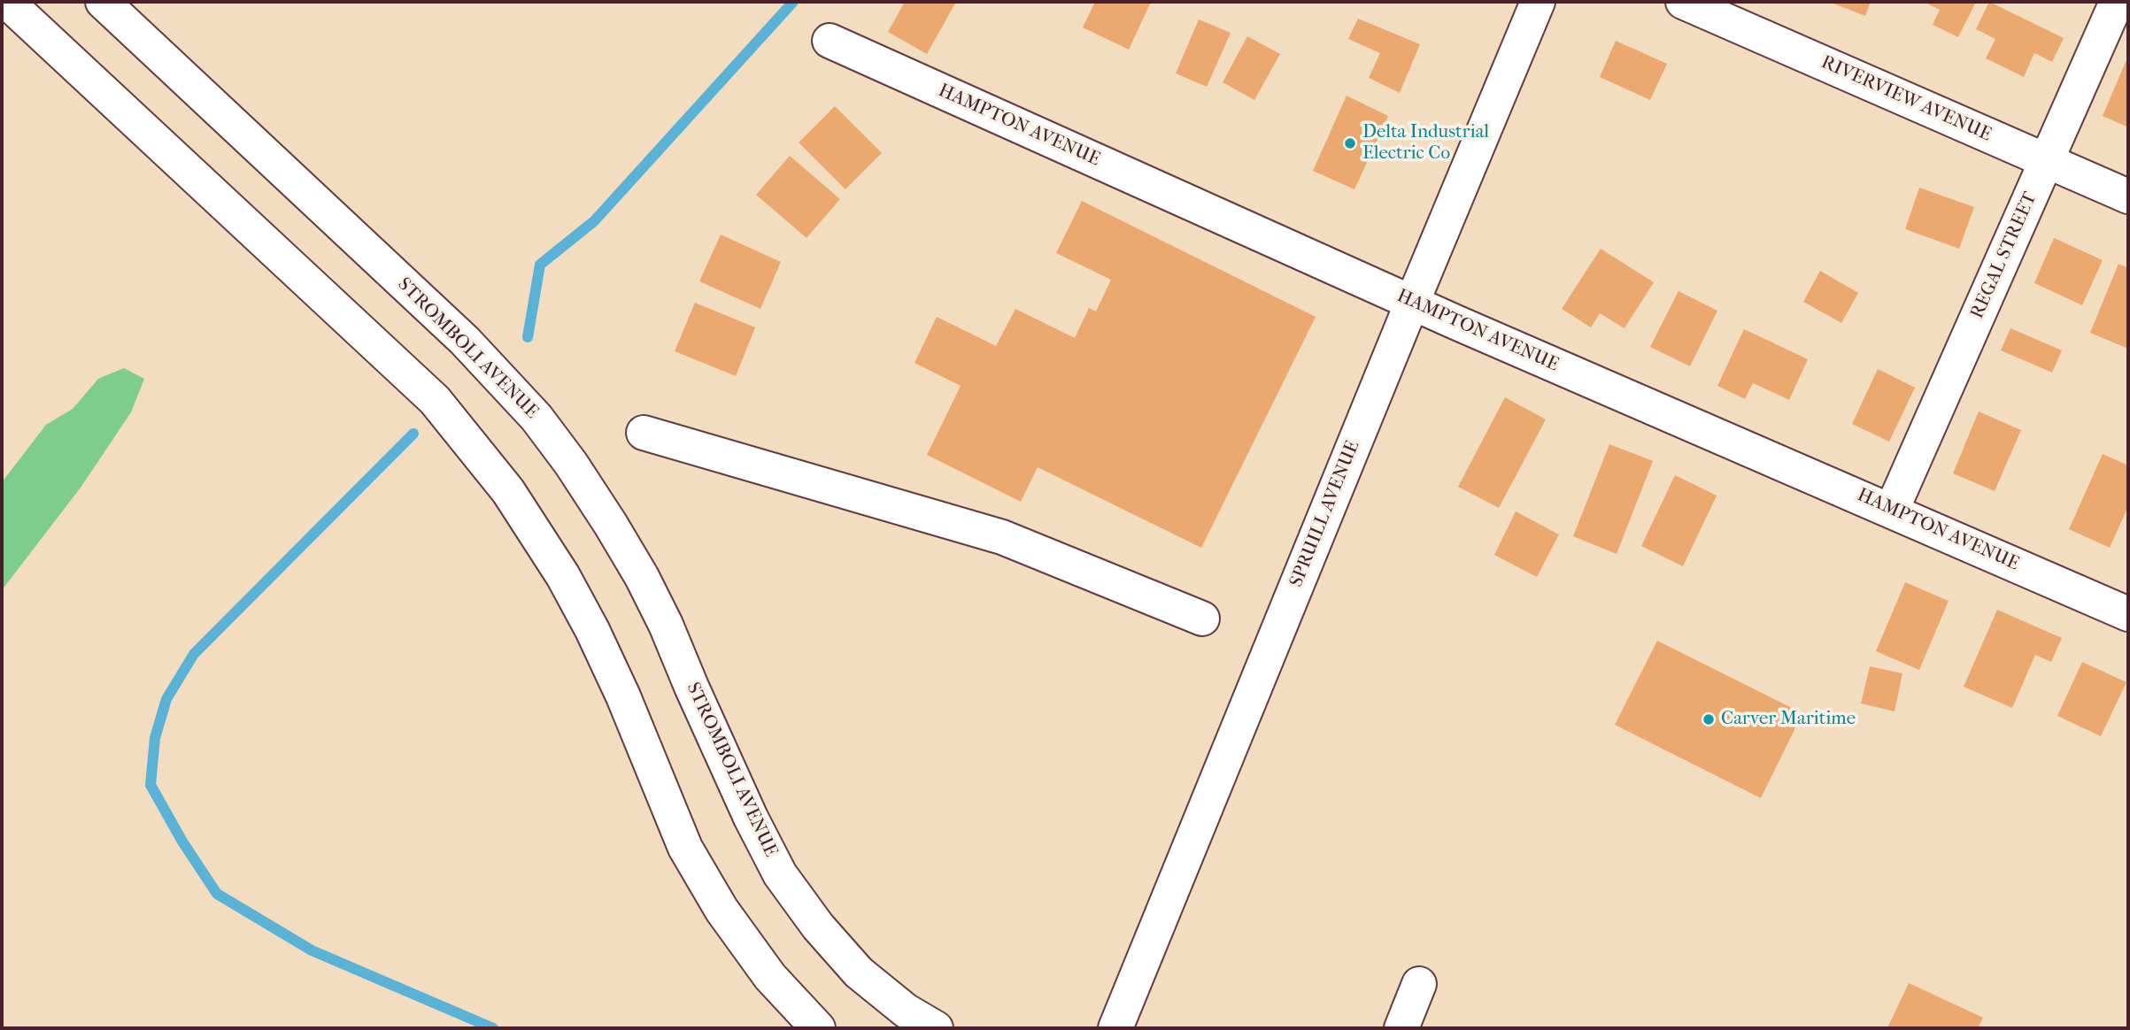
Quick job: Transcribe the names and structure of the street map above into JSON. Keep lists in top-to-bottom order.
{
  "streets": {
    "street": [
      "RIVERVIEW AVENUE",
      "HAMPTON AVENUE",
      "REGAL STREET",
      "STROMBOLI AVENUE",
      "SPRUILL AVENUE"
    ]
  },
  "crossings": [
    ["RIVERVIEW AVENUE", "REGAL STREET"],
    ["HAMPTON AVENUE", "REGAL STREET"],
    ["HAMPTON AVENUE", "SPRUILL AVENUE"]
  ],
  "places": ["Delta Industrial Electric Co", "Carver Maritime"]
}
